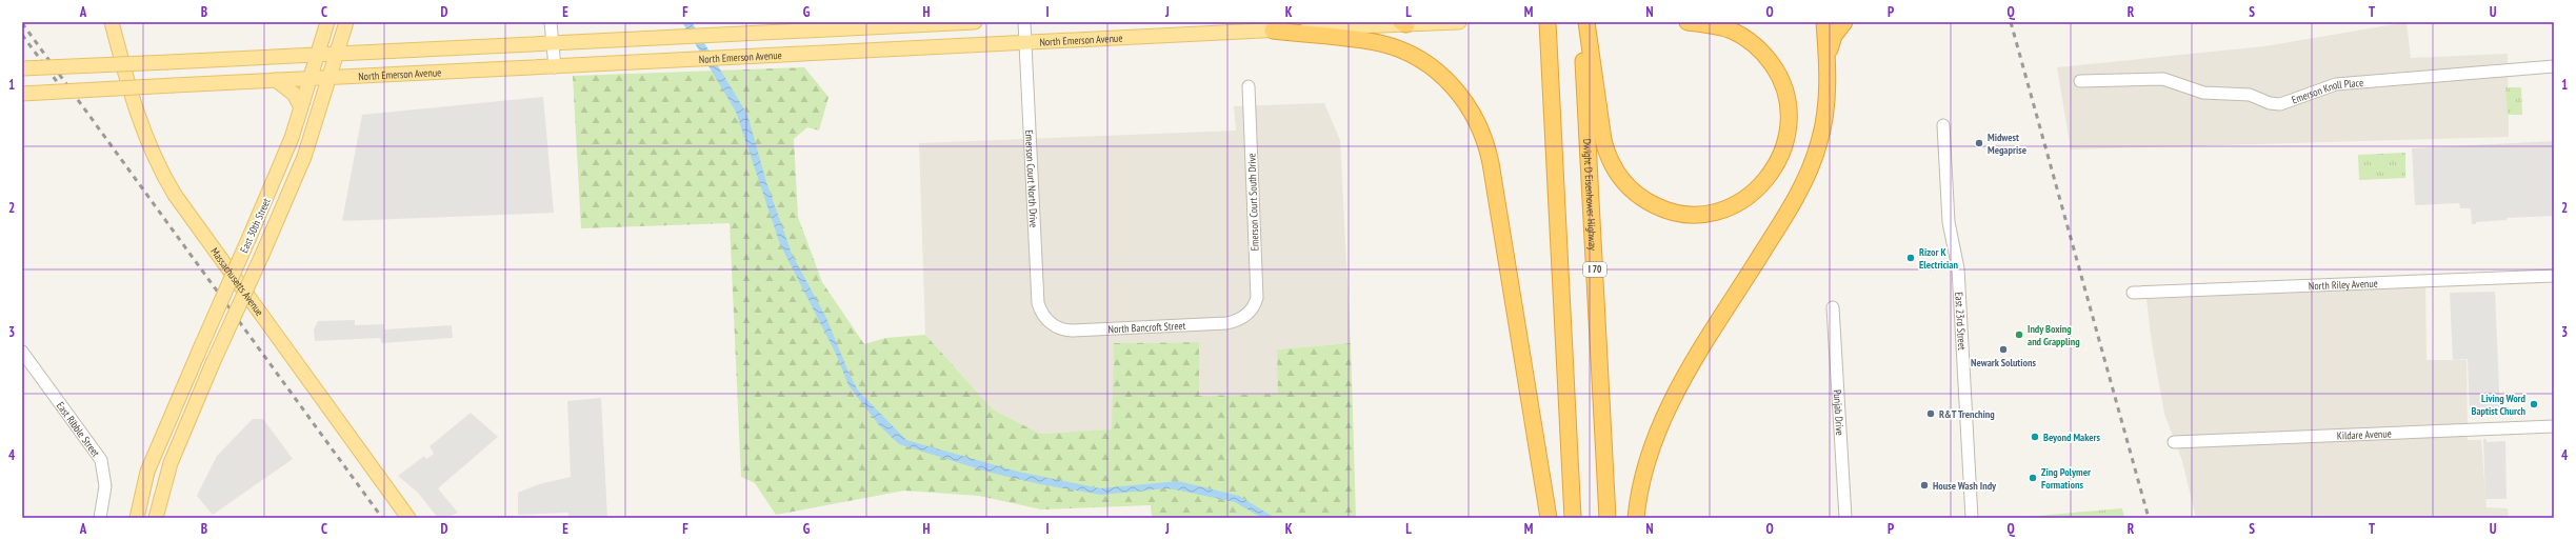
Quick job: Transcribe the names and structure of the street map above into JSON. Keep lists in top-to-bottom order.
{
  "streets": {
    "highway": ["Dwight D Eisenhower Highway", "I 70"],
    "main road": ["North Emerson Avenue", "East 30th Street", "Massachusetts Avenue"],
    "street": [
      "Emerson Knoll Place",
      "Emerson Court North Drive",
      "Emerson Court South Drive",
      "North Riley Avenue",
      "East 23rd Street",
      "North Bancroft Street",
      "Punjab Drive",
      "East Ribble Street",
      "Kildare Avenue"
    ]
  },
  "crossings": [
    ["North Emerson Avenue", "Emerson Court North Drive"],
    ["North Emerson Avenue", "East 30th Street"],
    ["Emerson Court North Drive", "North Bancroft Street"],
    ["Emerson Court South Drive", "North Bancroft Street"]
  ],
  "places": [
    "Midwest Megaprise",
    "Rizor K Electrician",
    "Indy Boxing and Grappling",
    "Newark Solutions",
    "Living Word Baptist Church",
    "R&T Trenching",
    "Beyond Makers",
    "Zing Polymer Formations",
    "House Wash Indy"
  ],
  "grid": {
    "columns": [
      "A",
      "B",
      "C",
      "D",
      "E",
      "F",
      "G",
      "H",
      "I",
      "J",
      "K",
      "L",
      "M",
      "N",
      "O",
      "P",
      "Q",
      "R",
      "S",
      "T",
      "U"
    ],
    "rows": [
      "1",
      "2",
      "3",
      "4"
    ]
  }
}
